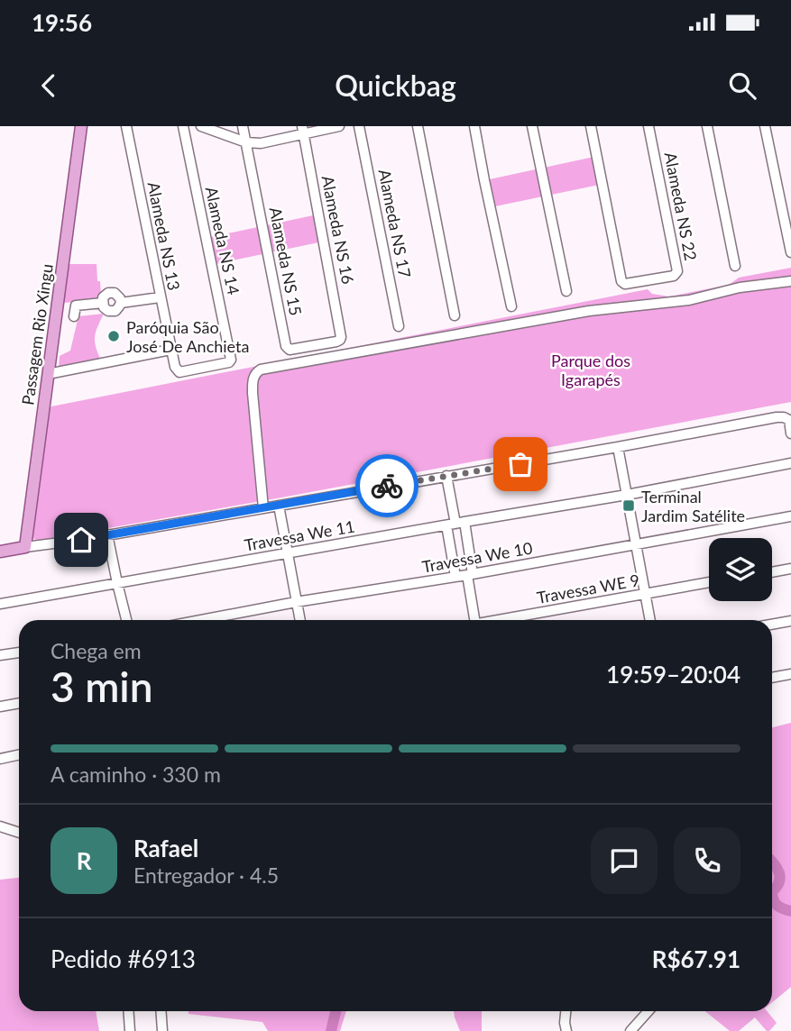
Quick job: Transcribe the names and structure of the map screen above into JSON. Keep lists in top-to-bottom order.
{
  "streets": {
    "main road": ["Passagem Rio Xingu"],
    "street": [
      "Alameda NS 22",
      "Alameda NS 17",
      "Alameda NS 16",
      "Alameda NS 13",
      "Alameda NS 14",
      "Alameda NS 15",
      "Travessa We 11",
      "Travessa We 10",
      "Travessa WE 9"
    ]
  },
  "crossings": [
    ["Alameda NS 16", "Alameda NS 15"],
    ["Alameda NS 13", "Alameda NS 14"]
  ],
  "parks": ["Parque dos Igarapés"],
  "places": {
    "other": ["Paróquia São José De Anchieta"],
    "transit": ["Terminal Jardim Satélite"]
  },
  "page": {
    "status": "19:56",
    "header": "Quickbag",
    "heading": ["3 min", "Chega em", "19:59–20:04"],
    "panel": [
      "Rafael",
      "Entregador · 4.5",
      "Pedido #6913",
      "R$67.91"
    ],
    "bar": "A caminho · 330 m",
    "round": "R"
  }
}
